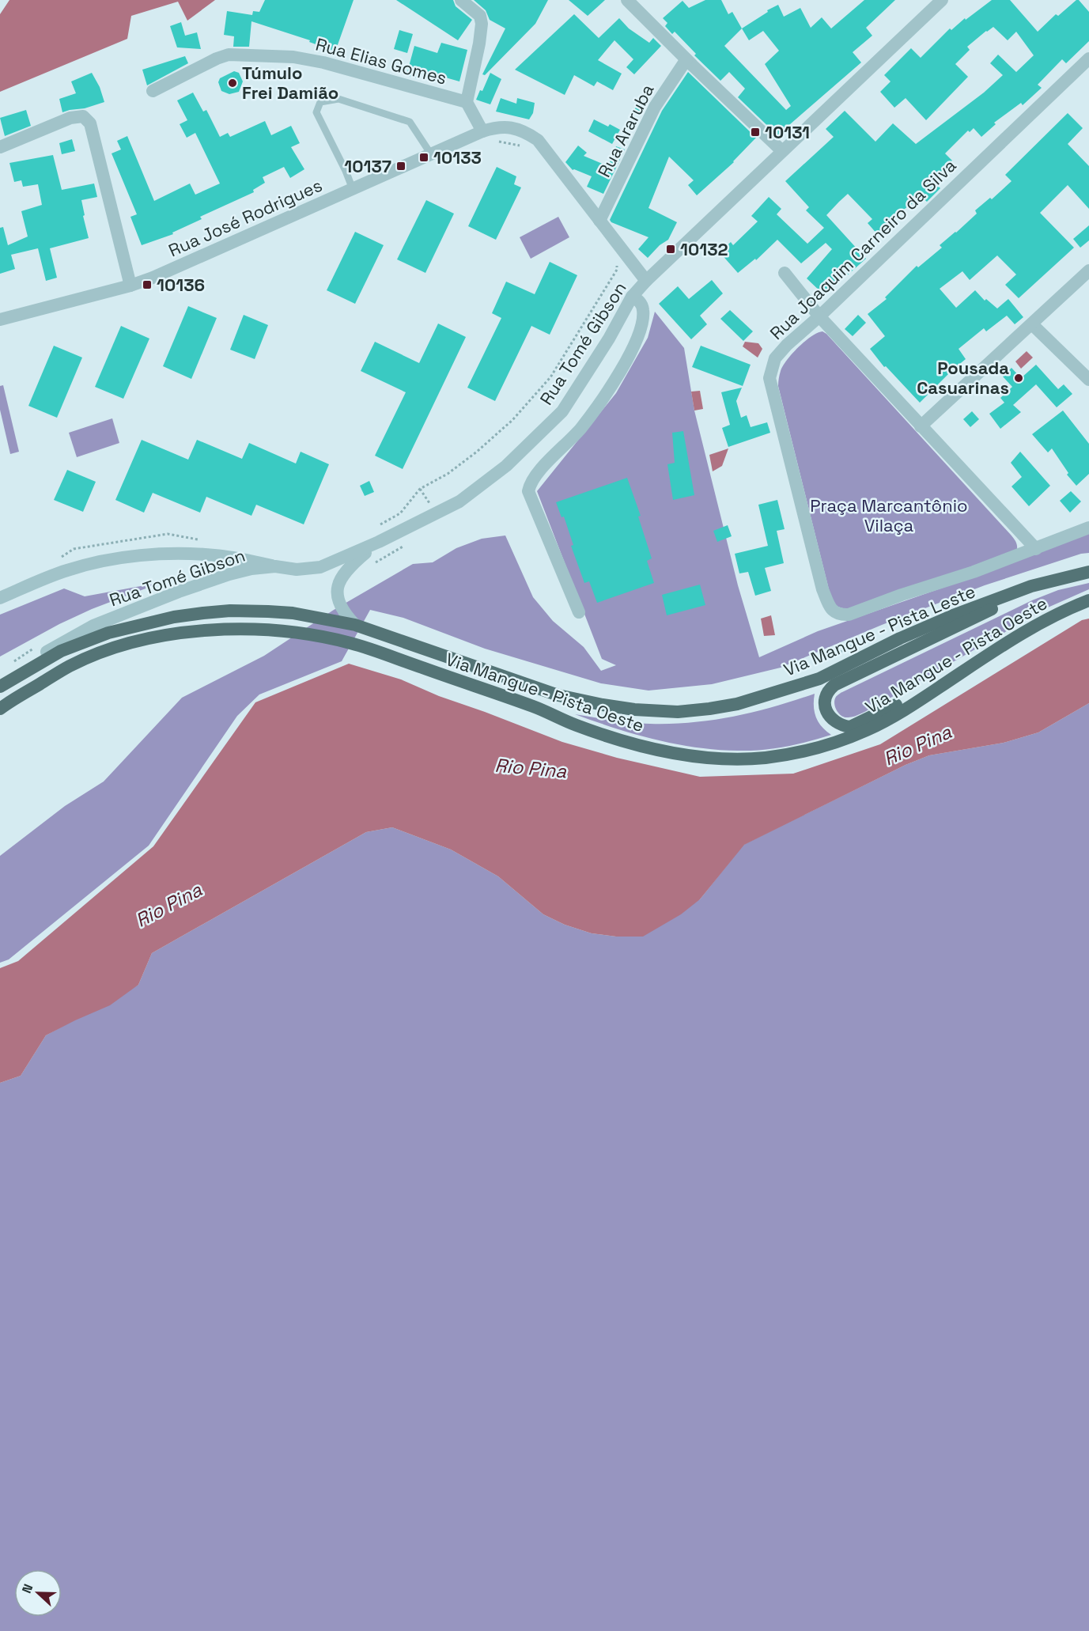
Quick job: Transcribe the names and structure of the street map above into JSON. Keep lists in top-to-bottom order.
{
  "streets": {
    "main road": ["Via Mangue - Pista Leste", "Via Mangue - Pista Oeste"],
    "street": [
      "Rua Elias Gomes",
      "Rua Araruba",
      "Rua José Rodrigues",
      "Rua Joaquim Carneiro da Silva",
      "Rua Tomé Gibson"
    ]
  },
  "crossings": [
    ["Rua Araruba", "Rua José Rodrigues"],
    ["Rua Tomé Gibson", "Via Mangue - Pista Leste"]
  ],
  "water": ["Rio Pina"],
  "parks": ["Praça Marcantônio Vilaça"],
  "places": {
    "other": ["Túmulo Frei Damião", "Pousada Casuarinas"],
    "transit": [
      "10131",
      "10133",
      "10137",
      "10132",
      "10136"
    ]
  },
  "north": "left"
}
